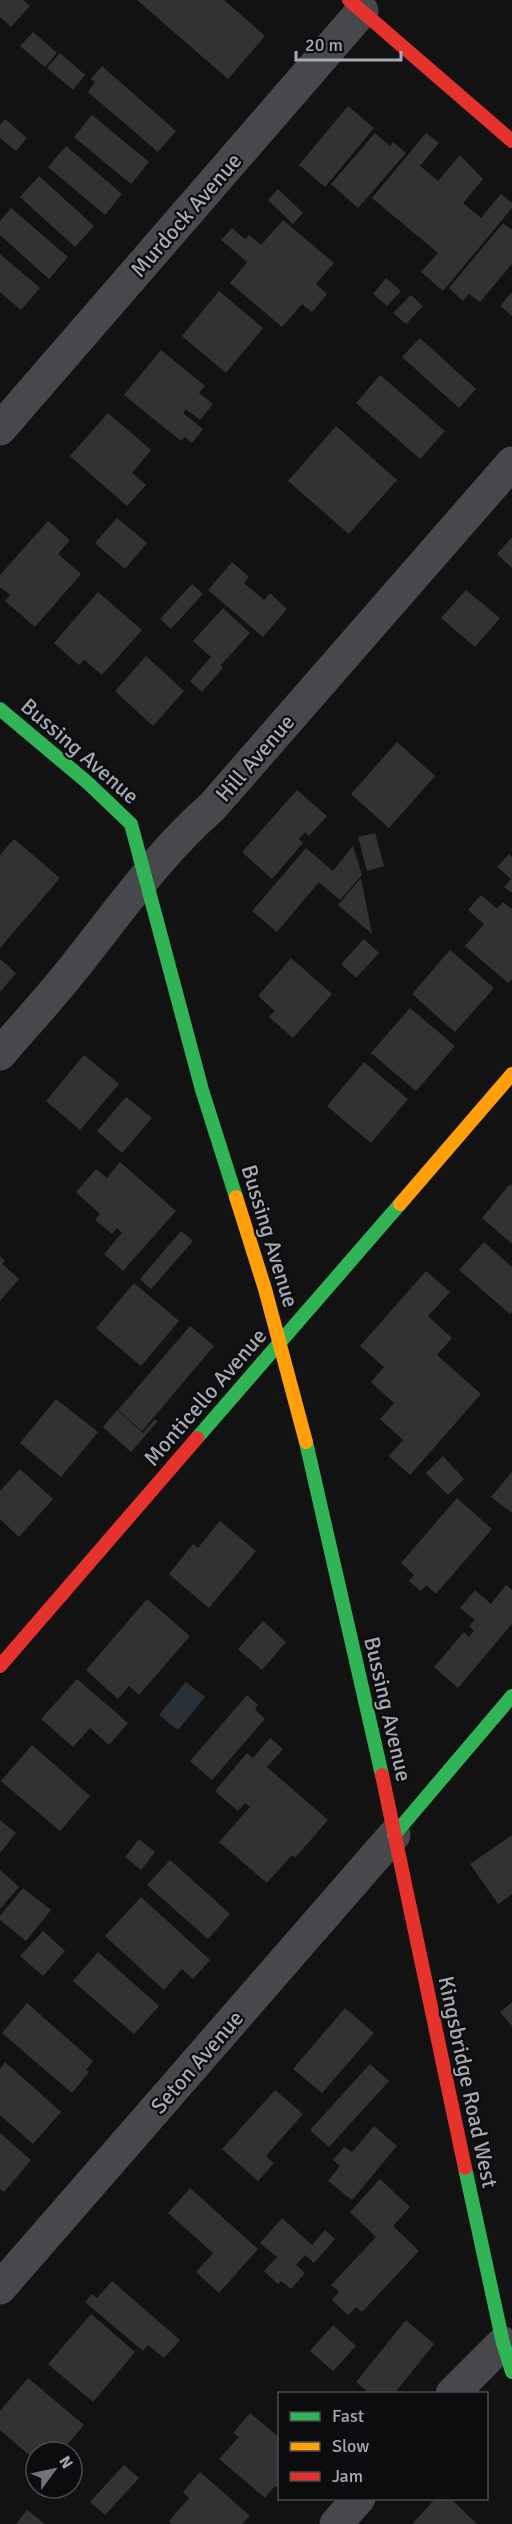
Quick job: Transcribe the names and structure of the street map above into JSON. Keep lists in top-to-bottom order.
{
  "streets": {
    "street": [
      "Murdock Avenue",
      "Bussing Avenue",
      "Hill Avenue",
      "Monticello Avenue",
      "Seton Avenue",
      "Kingsbridge Road West"
    ]
  },
  "crossings": [
    ["Bussing Avenue", "Hill Avenue"],
    ["Bussing Avenue", "Monticello Avenue"],
    ["Bussing Avenue", "Seton Avenue"],
    ["Bussing Avenue", "Kingsbridge Road West"],
    ["Seton Avenue", "Kingsbridge Road West"]
  ],
  "legend": ["Fast", "Slow", "Jam"],
  "scale_bar": "20 m",
  "north": "top right"
}
